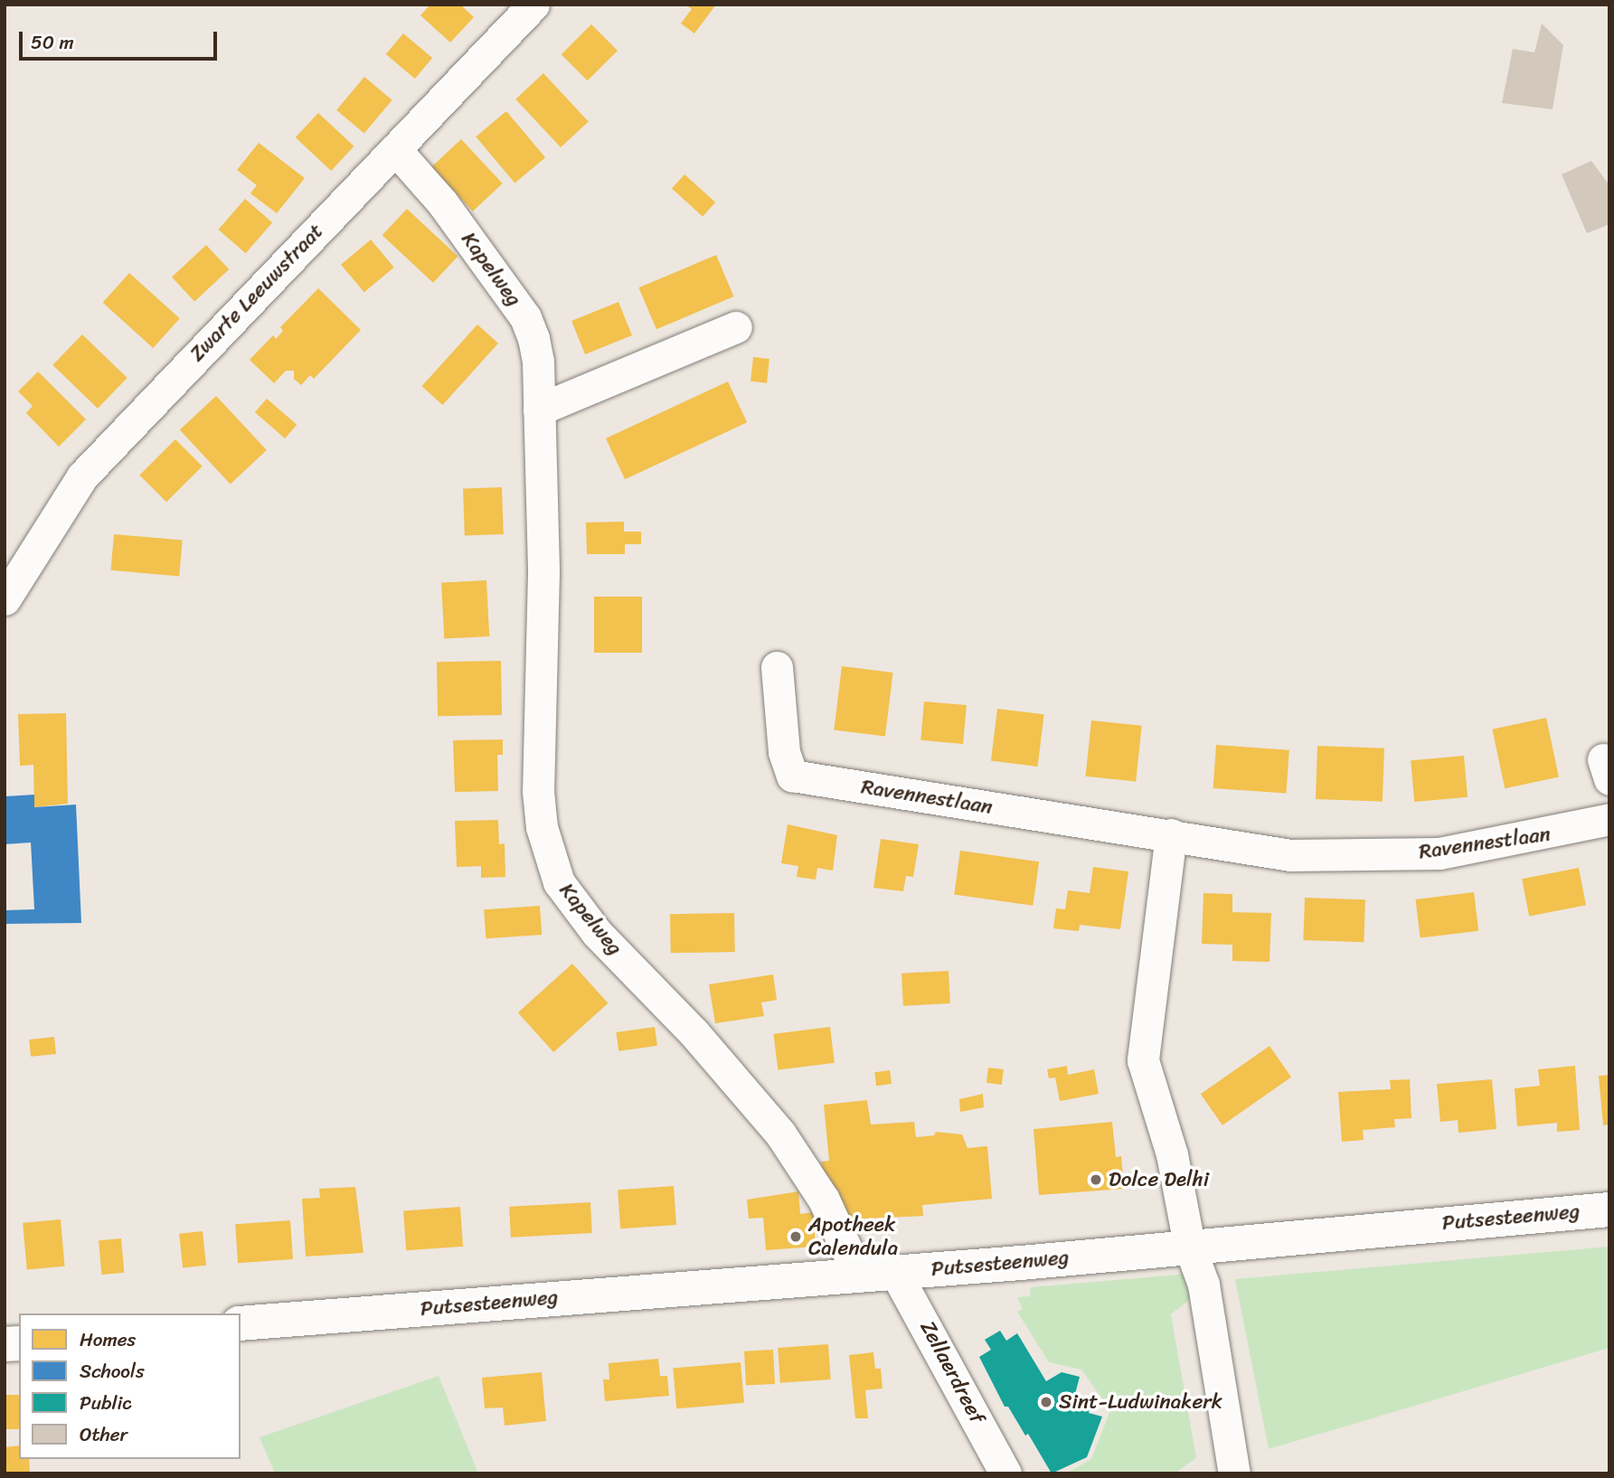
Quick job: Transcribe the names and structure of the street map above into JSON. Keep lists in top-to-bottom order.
{
  "streets": {
    "main road": ["Putsesteenweg"],
    "street": [
      "Kapelweg",
      "Zwarte Leeuwstraat",
      "Ravennestlaan",
      "Zellaerdreef"
    ]
  },
  "crossings": [
    ["Kapelweg", "Zwarte Leeuwstraat"],
    ["Kapelweg", "Putsesteenweg"],
    ["Putsesteenweg", "Zellaerdreef"]
  ],
  "places": ["Dolce Delhi", "Apotheek Calendula", "Sint-Ludwinakerk"],
  "legend": [
    "Homes",
    "Schools",
    "Public",
    "Other"
  ],
  "scale_bar": "50 m"
}
